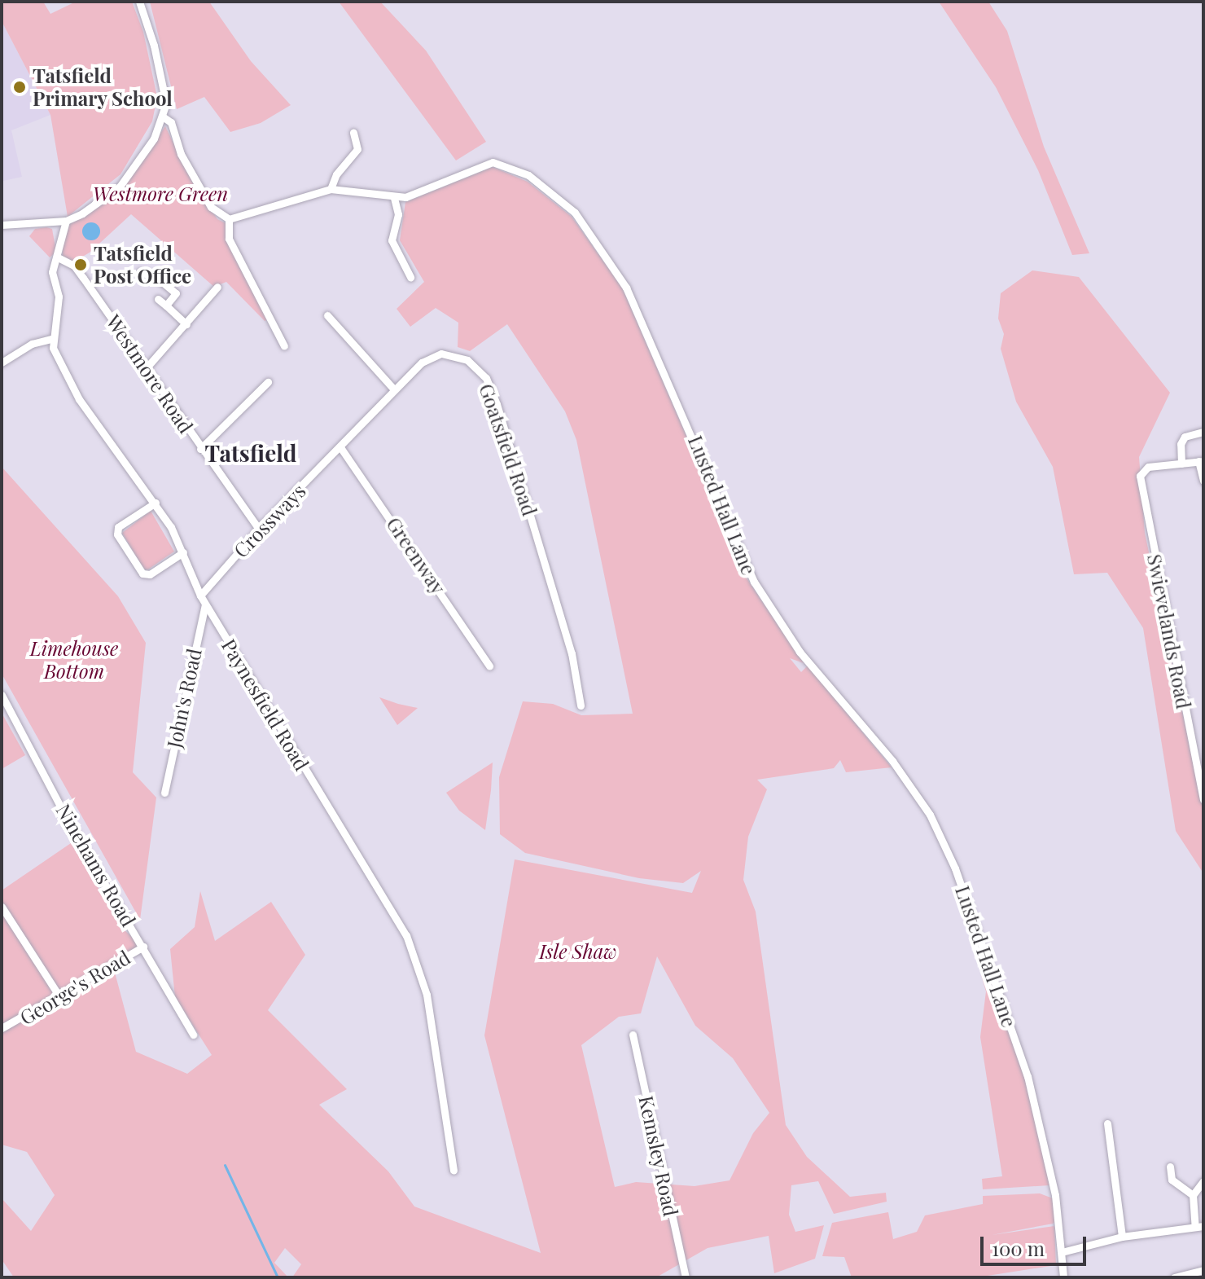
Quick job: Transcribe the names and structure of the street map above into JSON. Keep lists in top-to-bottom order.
{
  "streets": {
    "street": [
      "Westmore Road",
      "Goatsfield Road",
      "Lusted Hall Lane",
      "Crossways",
      "Greenway",
      "Swievelands Road",
      "John's Road",
      "Paynesfield Road",
      "Ninehams Road",
      "George's Road",
      "Kemsley Road"
    ]
  },
  "crossings": [
    ["Westmore Road", "Crossways"],
    ["Goatsfield Road", "Crossways"],
    ["Goatsfield Road", "Greenway"],
    ["Crossways", "Greenway"],
    ["Crossways", "Paynesfield Road"],
    ["John's Road", "Paynesfield Road"],
    ["Ninehams Road", "George's Road"]
  ],
  "districts": ["Tatsfield"],
  "parks": ["Westmore Green", "Limehouse Bottom", "Isle Shaw"],
  "places": ["Tatsfield Primary School", "Tatsfield Post Office"],
  "scale_bar": "100 m"
}
